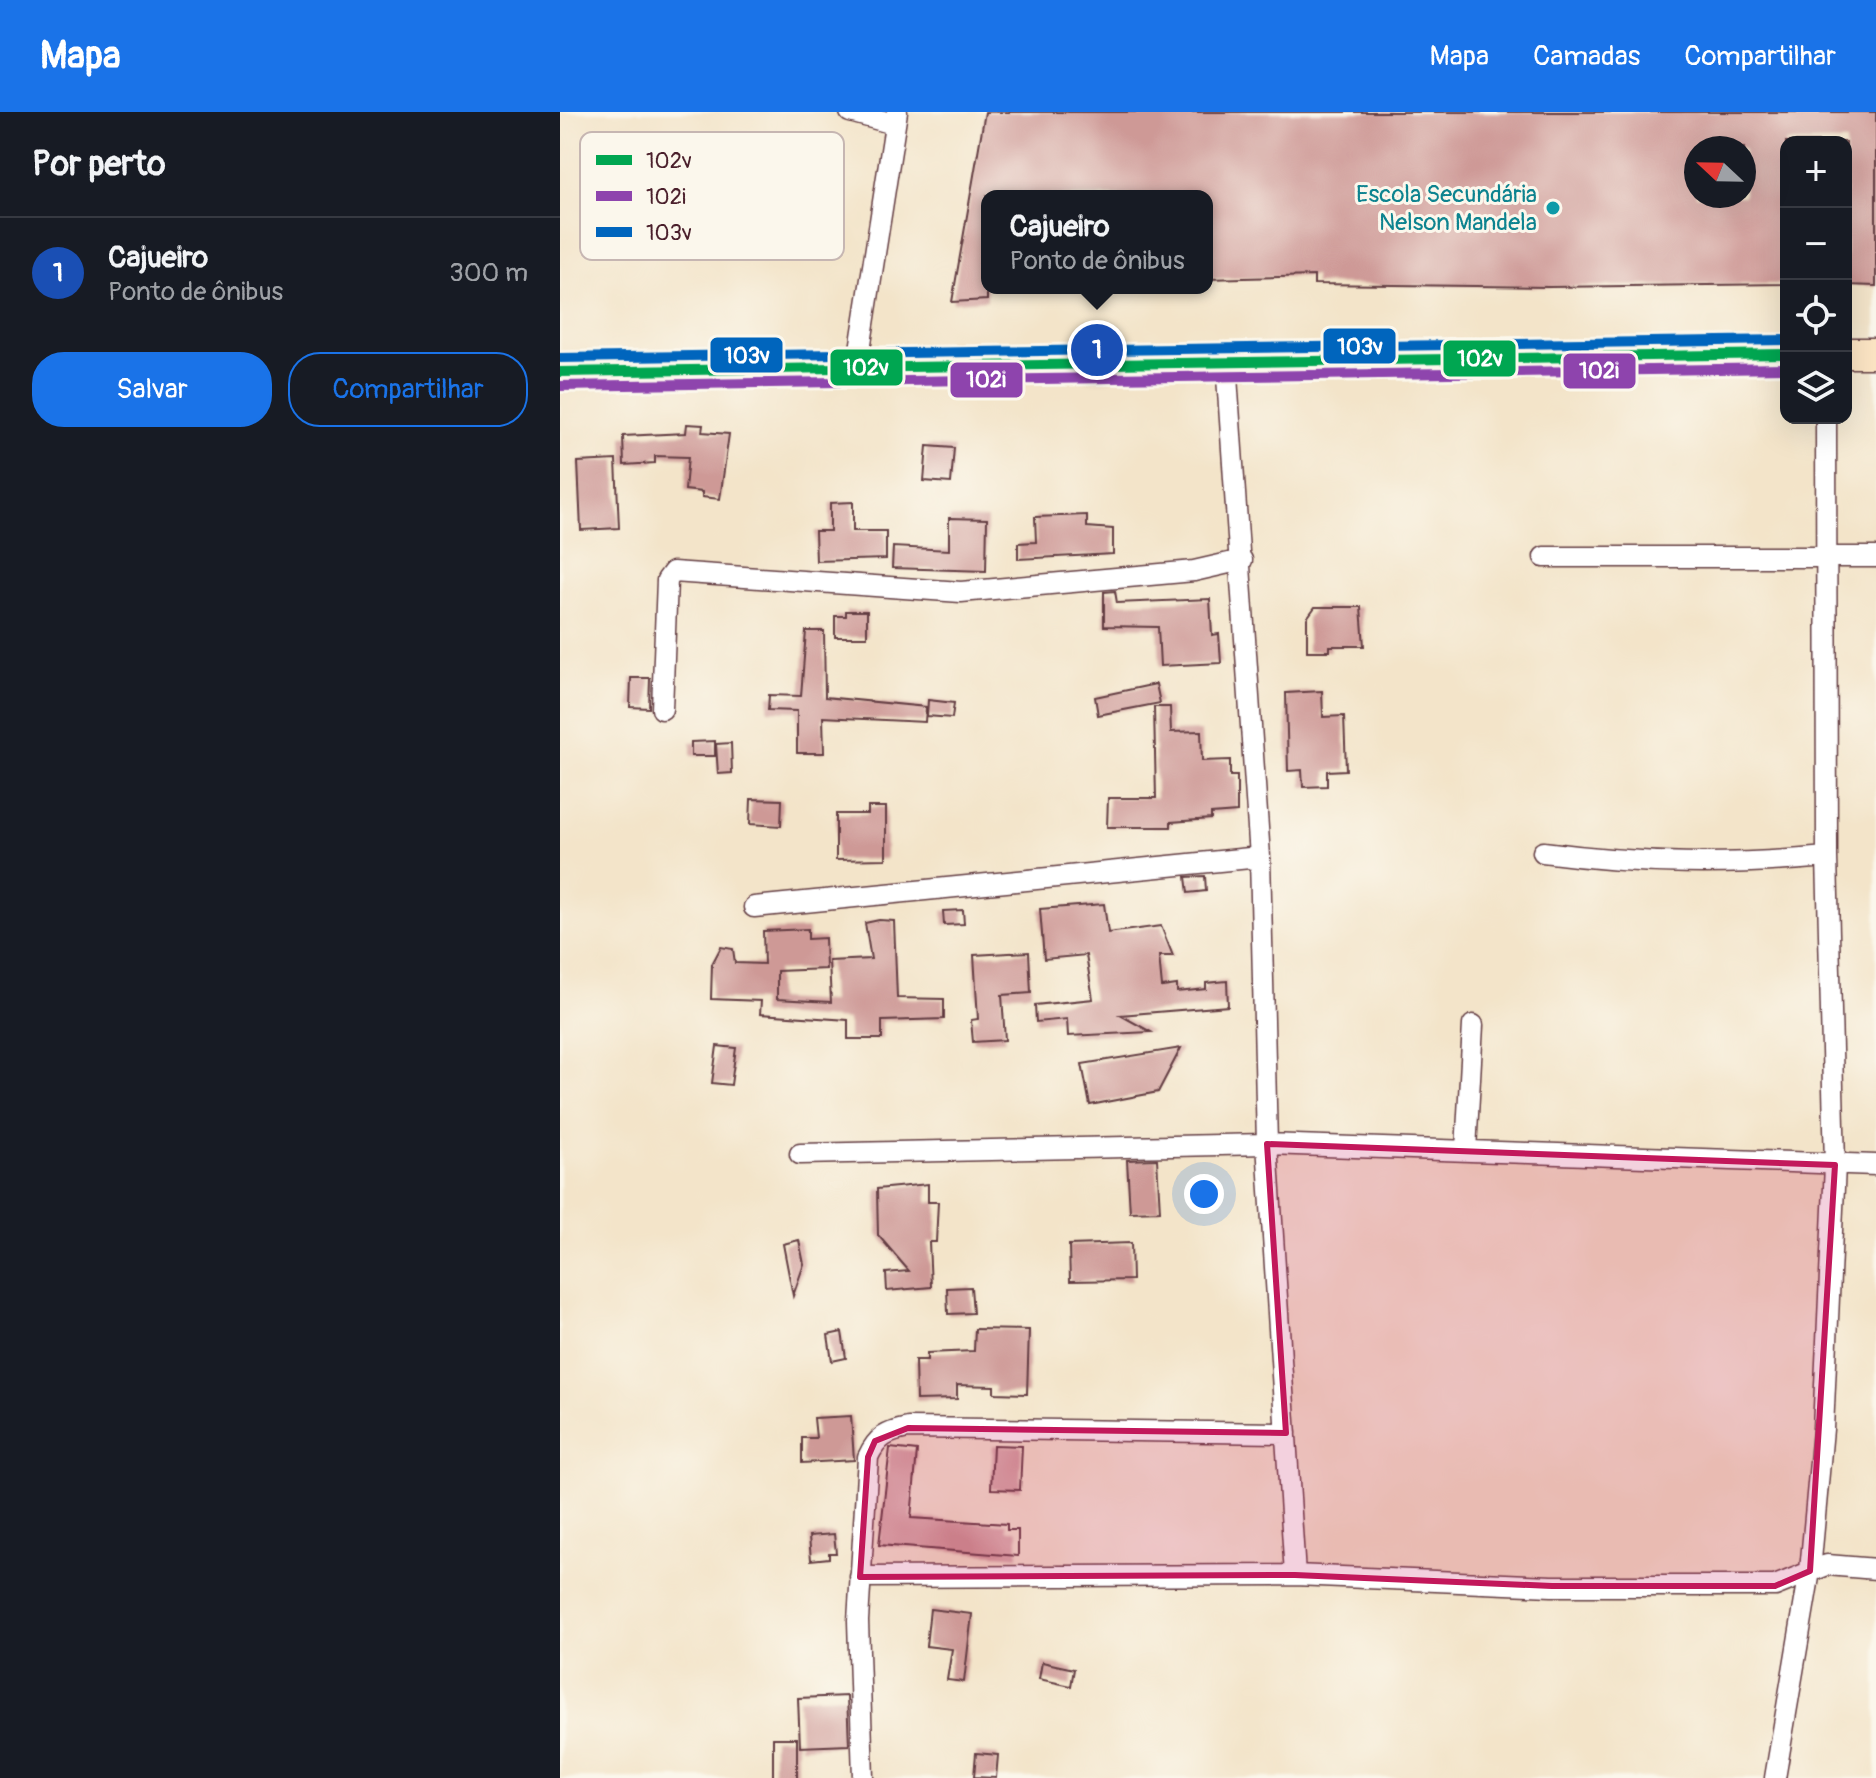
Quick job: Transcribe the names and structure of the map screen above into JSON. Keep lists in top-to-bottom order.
{
  "places": ["Escola Secundária Nelson Mandela"],
  "lines": ["transit line 103v", "transit line 102v", "transit line 102i"],
  "legend": ["102v", "102i", "103v"],
  "north": "left",
  "page": {
    "header": "Mapa",
    "nav": ["Mapa", "Camadas", "Compartilhar"],
    "heading": "Por perto",
    "map_buttons": ["+", "−"],
    "popup": ["Cajueiro", "Ponto de ônibus"],
    "list": [
      {
        "mark": "1",
        "name": "Cajueiro",
        "note": "Ponto de ônibus",
        "value": "300 m"
      }
    ],
    "pins": "1",
    "buttons": ["Salvar", "Compartilhar"]
  }
}
